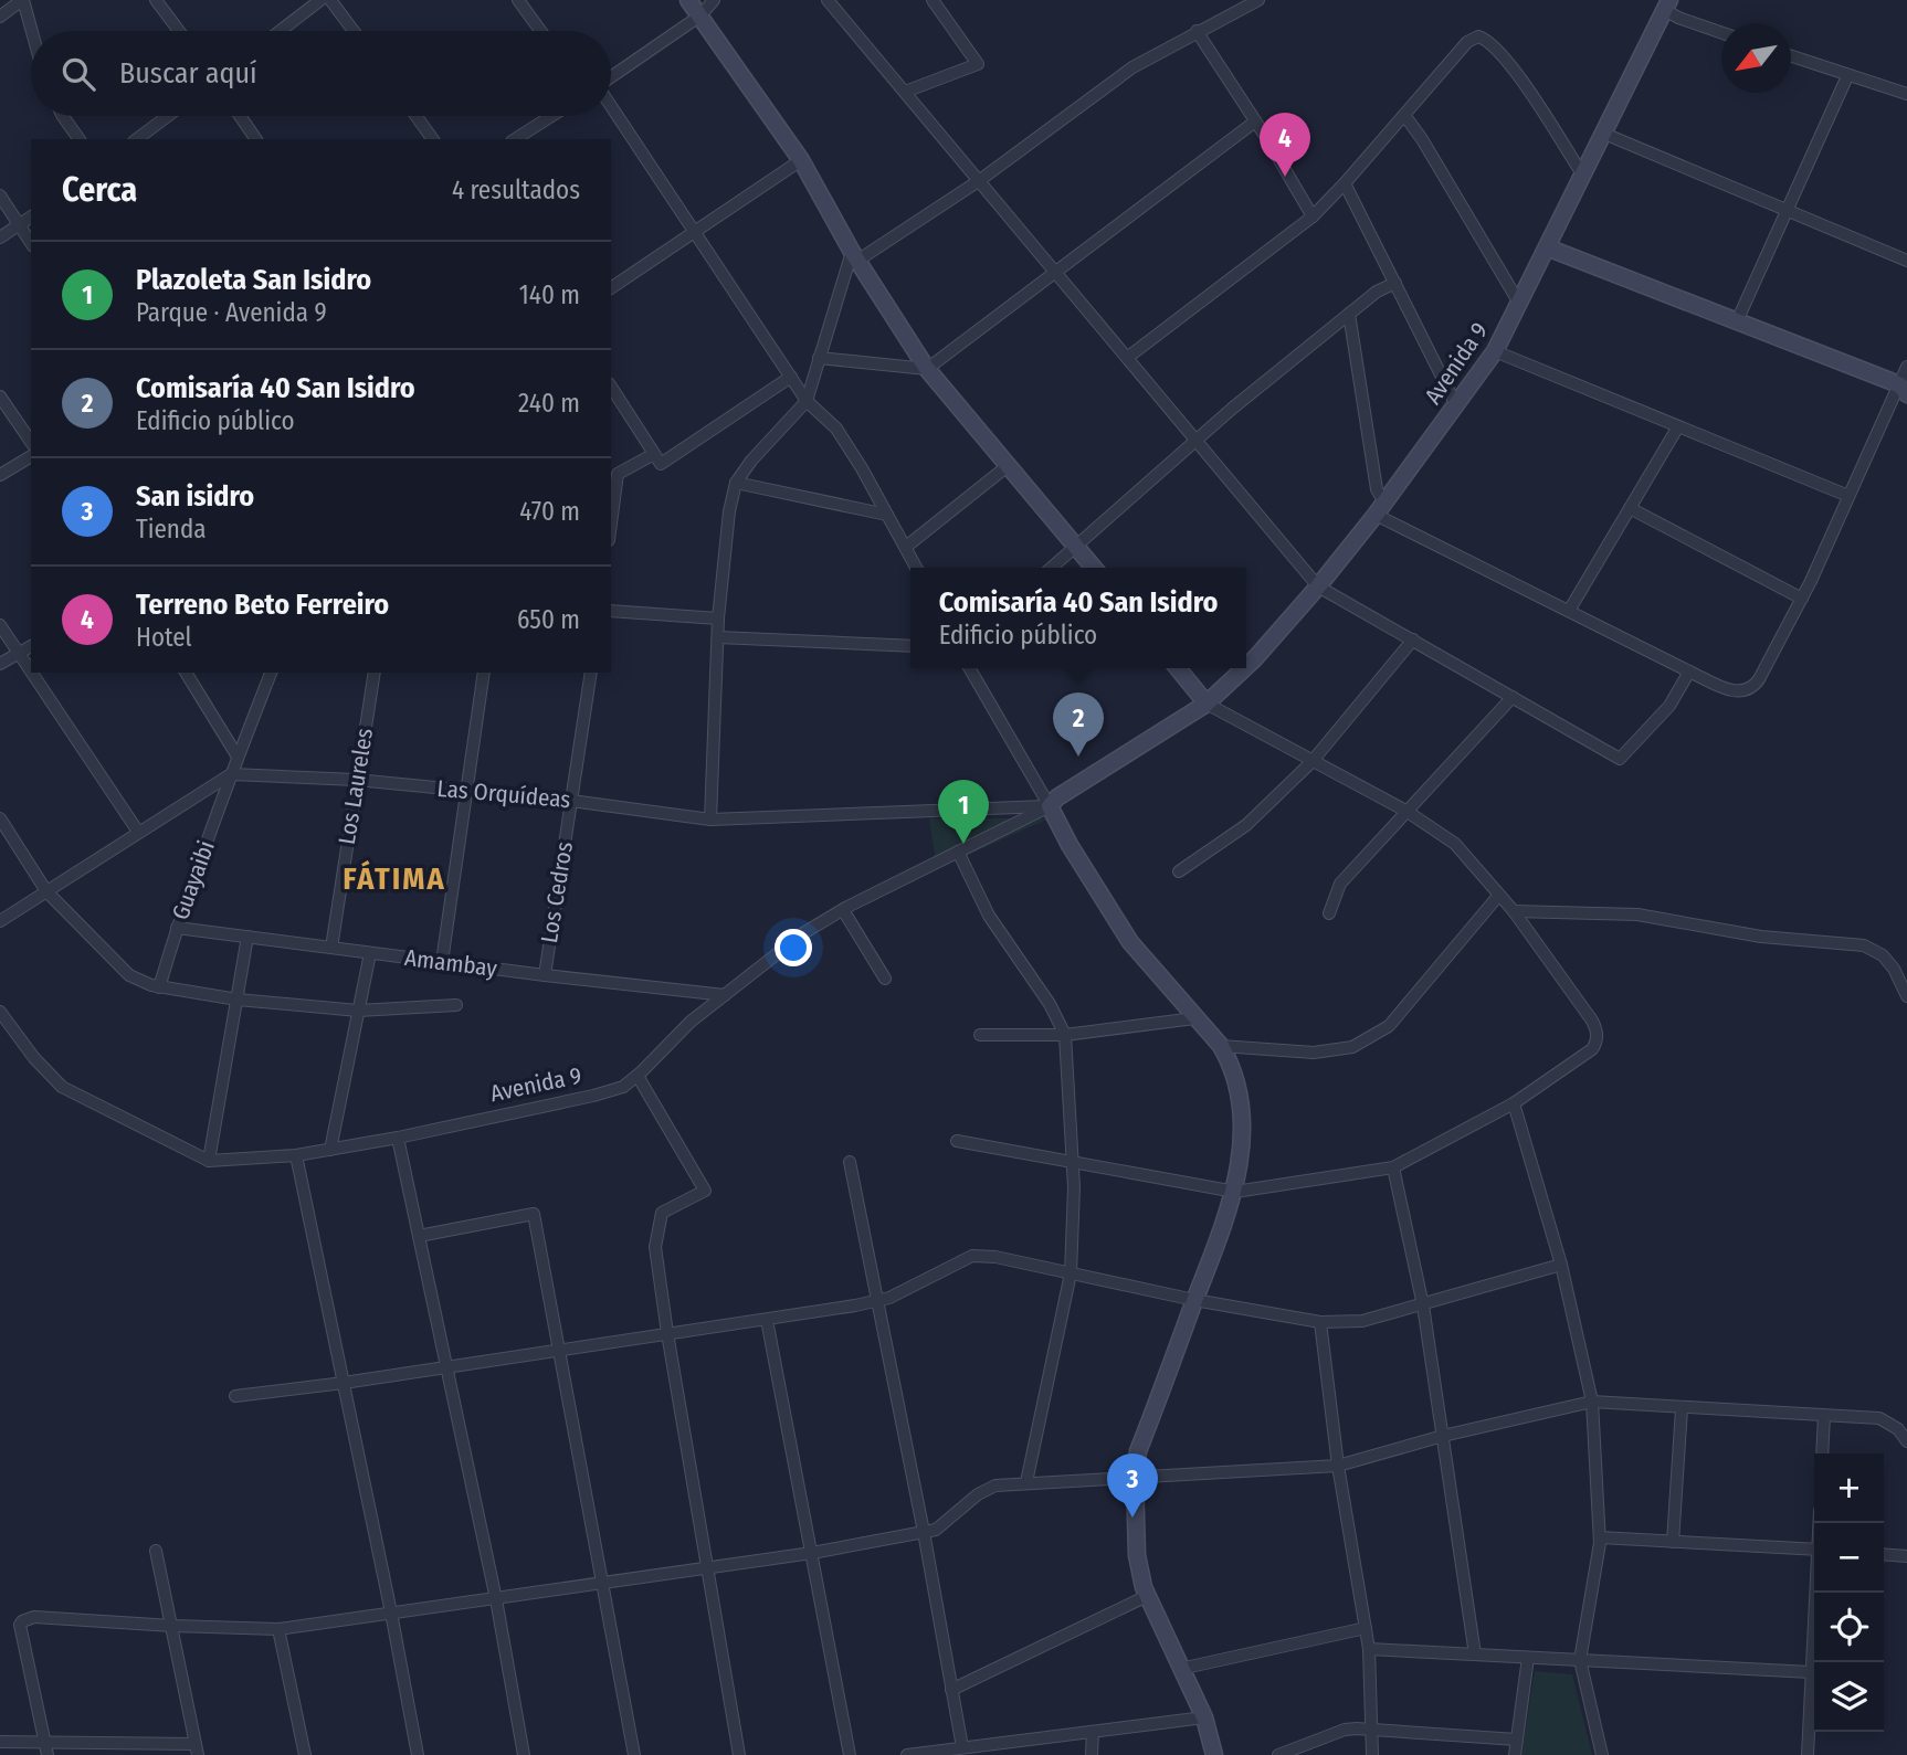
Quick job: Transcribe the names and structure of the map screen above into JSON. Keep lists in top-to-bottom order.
{
  "streets": {
    "main road": ["Avenida 9"],
    "street": [
      "Los Laureles",
      "Las Orquídeas",
      "Guayaibi",
      "Los Cedros",
      "Amambay"
    ]
  },
  "crossings": [
    ["Avenida 9", "Las Orquídeas"],
    ["Avenida 9", "Amambay"],
    ["Los Laureles", "Las Orquídeas"],
    ["Los Laureles", "Amambay"],
    ["Las Orquídeas", "Guayaibi"],
    ["Las Orquídeas", "Los Cedros"],
    ["Guayaibi", "Amambay"],
    ["Los Cedros", "Amambay"]
  ],
  "districts": ["FÁTIMA"],
  "north": "bottom left",
  "page": {
    "search": "Buscar aquí",
    "pins": [
      "4",
      "2",
      "1",
      "3"
    ],
    "heading": ["Cerca", "4 resultados"],
    "list": [
      {
        "mark": "1",
        "name": "Plazoleta San Isidro",
        "note": "Parque · Avenida 9",
        "value": "140 m"
      },
      {
        "mark": "2",
        "name": "Comisaría 40 San Isidro",
        "note": "Edificio público",
        "value": "240 m"
      },
      {
        "mark": "3",
        "name": "San isidro",
        "note": "Tienda",
        "value": "470 m"
      },
      {
        "mark": "4",
        "name": "Terreno Beto Ferreiro",
        "note": "Hotel",
        "value": "650 m"
      }
    ],
    "popup": ["Comisaría 40 San Isidro", "Edificio público"],
    "map_buttons": ["+", "−"]
  }
}
